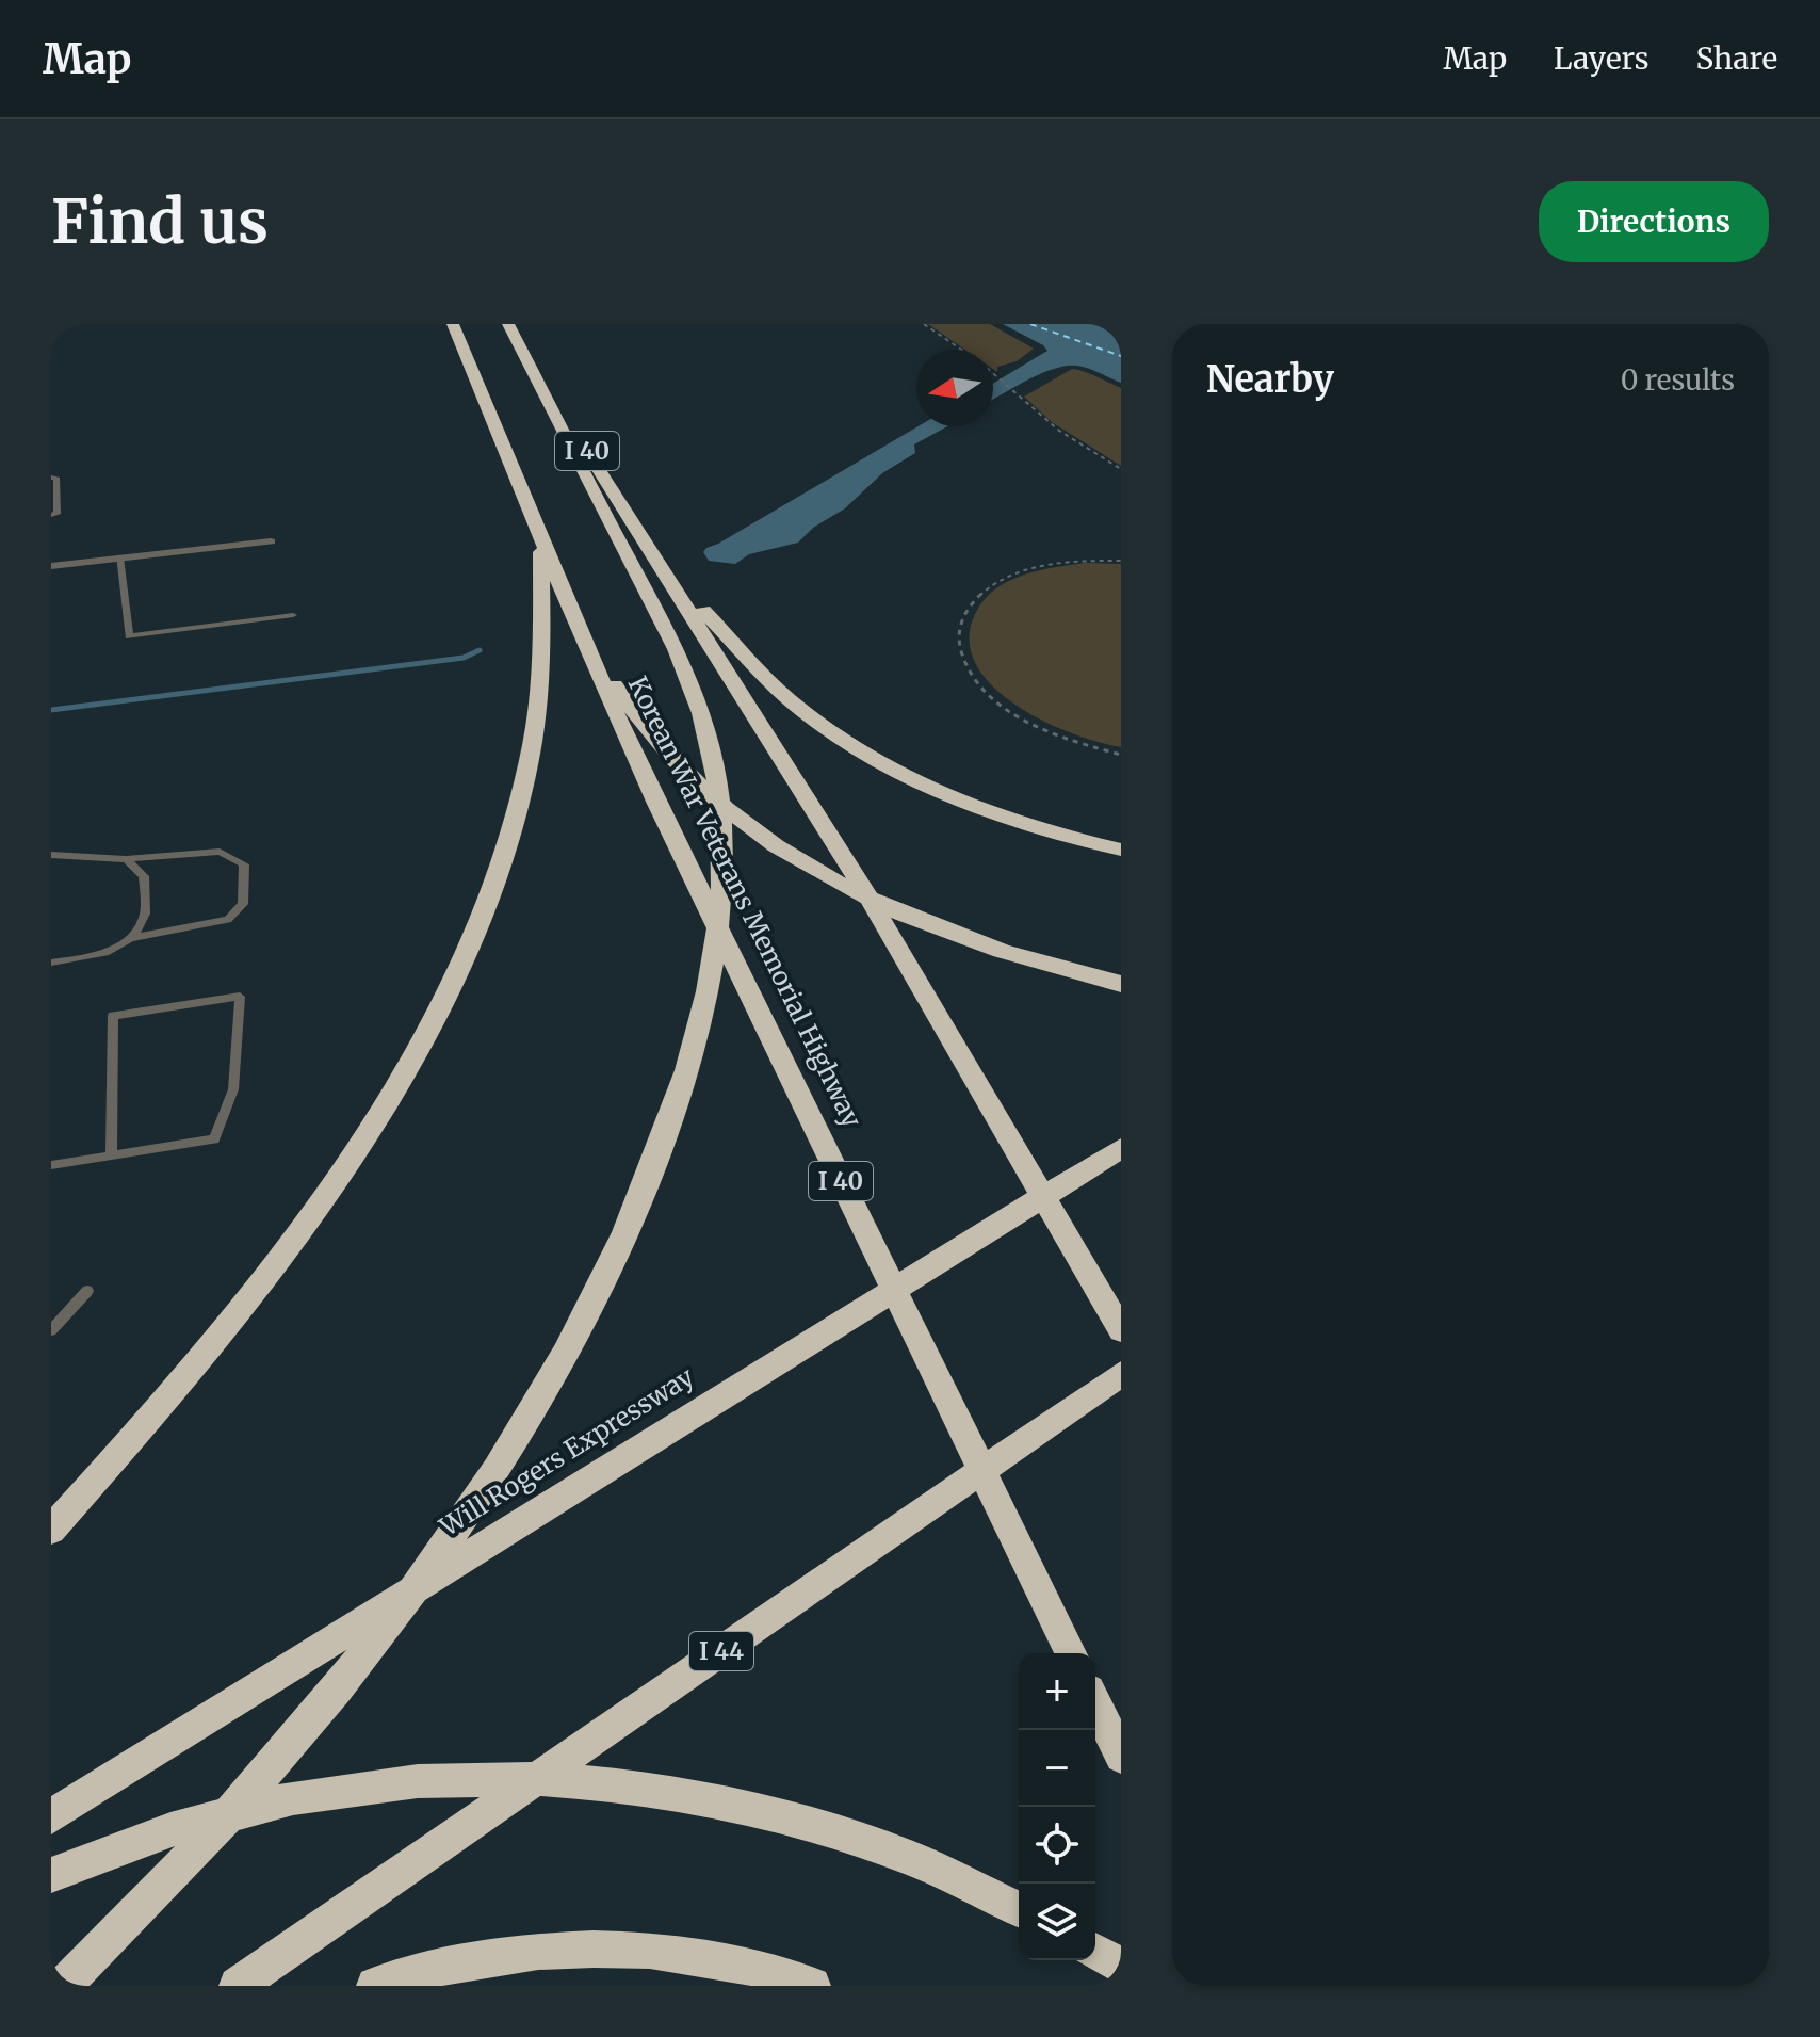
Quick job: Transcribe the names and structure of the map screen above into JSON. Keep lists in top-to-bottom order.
{
  "streets": {
    "highway": [
      "I 40",
      "Korean War Veterans Memorial Highway",
      "Will Rogers Expressway",
      "I 44"
    ]
  },
  "crossings": [
    ["I 40", "Korean War Veterans Memorial Highway"]
  ],
  "north": "left",
  "page": {
    "header": "Map",
    "nav": ["Map", "Layers", "Share"],
    "buttons": "Directions",
    "title": "Find us",
    "heading": ["Nearby", "0 results"],
    "map_buttons": ["+", "−"]
  }
}
